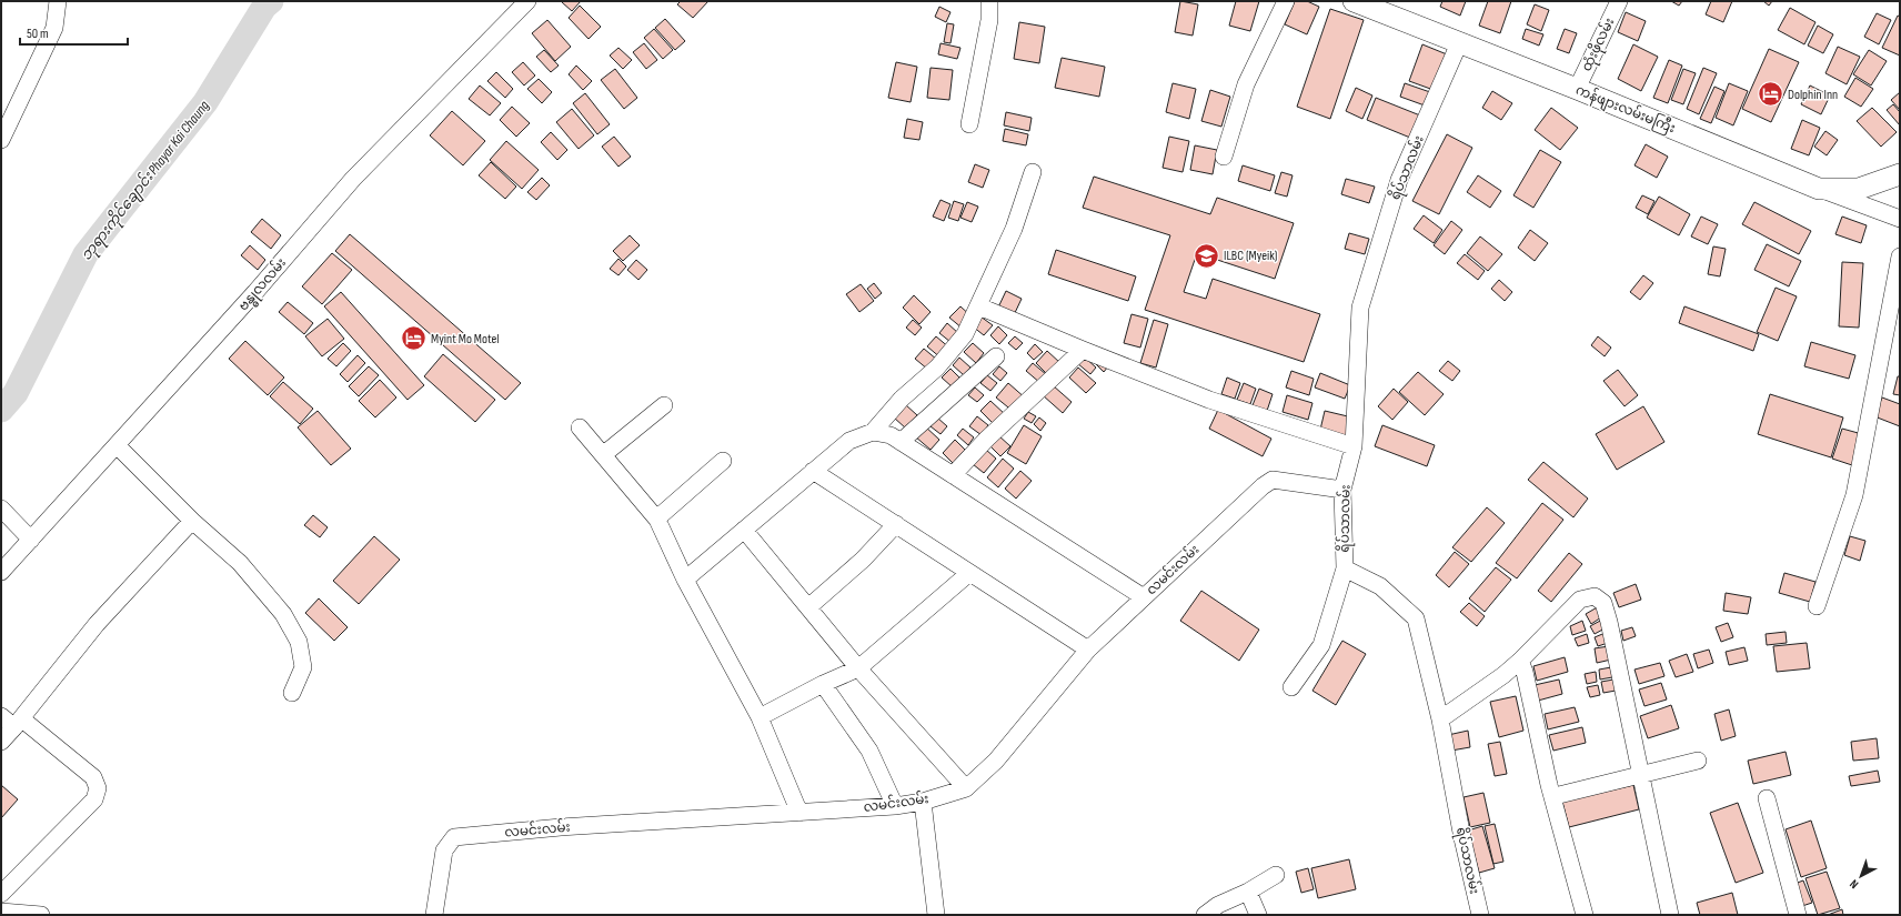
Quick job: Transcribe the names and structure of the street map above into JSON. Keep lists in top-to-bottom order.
{
  "streets": {
    "main road": ["ကန်ဖျားလမ်းမကြီး"],
    "street": [
      "ထုံးဖိုလမ်း",
      "ရိပ်သာလမ်း",
      "ဗန္ဓုလလမ်း",
      "လမင်းလမ်း"
    ]
  },
  "crossings": [
    ["ထုံးဖိုလမ်း", "ကန်ဖျားလမ်းမကြီး"],
    ["ကန်ဖျားလမ်းမကြီး", "ရိပ်သာလမ်း"],
    ["ရိပ်သာလမ်း", "လမင်းလမ်း"]
  ],
  "water": ["ဘုရားကိုင်ချောင်း Phayar Kai Chaung"],
  "places": {
    "hotel": ["Dolphin Inn", "Myint Mo Motel"],
    "school or university": ["ILBC (Myeik)"]
  },
  "scale_bar": "50 m",
  "north": "bottom left"
}
